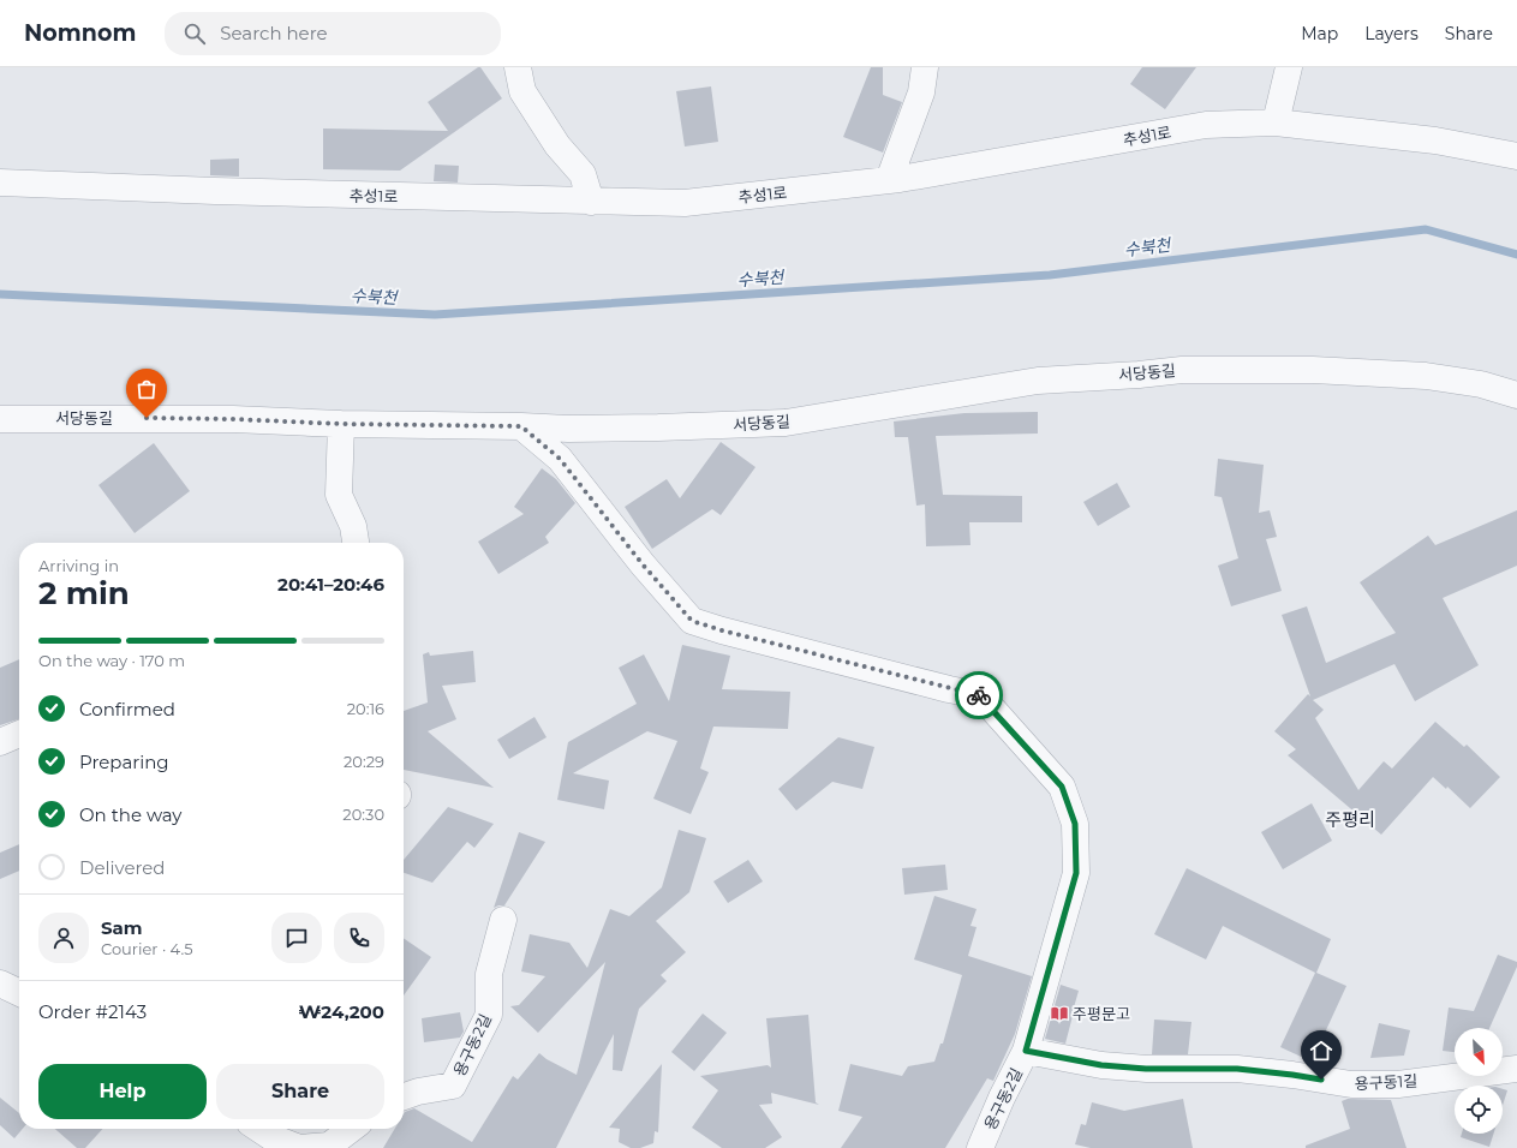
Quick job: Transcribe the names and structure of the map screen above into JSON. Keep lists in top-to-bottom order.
{
  "streets": {
    "street": [
      "추성1로",
      "서당동길",
      "용구동2길",
      "용구동1길"
    ]
  },
  "crossings": [
    ["서당동길", "용구동2길"],
    ["용구동2길", "용구동1길"]
  ],
  "districts": ["주평리"],
  "water": ["수북천"],
  "places": {
    "library": ["주평문고"]
  },
  "north": "bottom right",
  "page": {
    "header": "Nomnom",
    "search": "Search here",
    "nav": ["Map", "Layers", "Share"],
    "heading": ["2 min", "Arriving in", "20:41–20:46"],
    "panel": [
      "Sam",
      "Courier · 4.5",
      "Order #2143",
      "₩24,200"
    ],
    "bar": "On the way · 170 m",
    "list": [
      ["Confirmed", "20:16"],
      ["Preparing", "20:29"],
      ["On the way", "20:30"],
      "Delivered"
    ],
    "buttons": ["Help", "Share"]
  }
}
